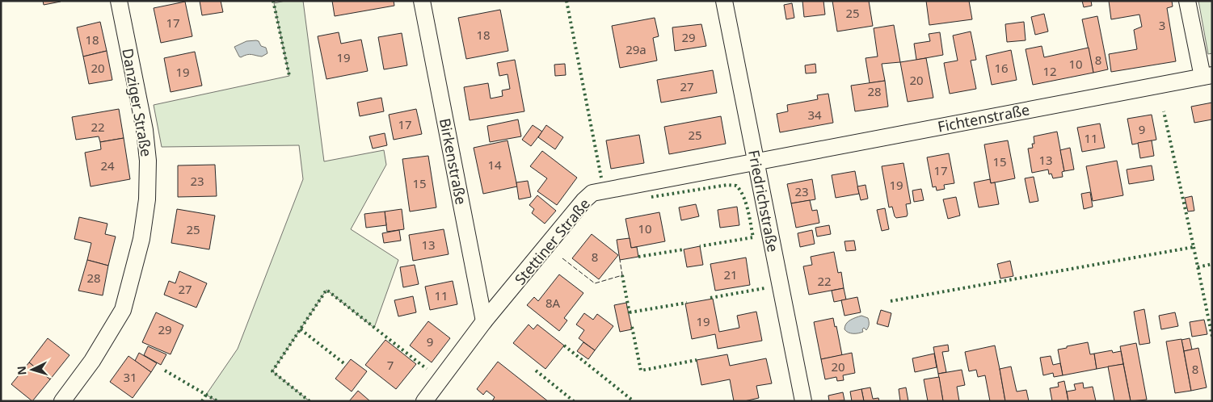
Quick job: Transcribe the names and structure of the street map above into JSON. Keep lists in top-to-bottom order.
{
  "streets": {
    "street": [
      "Danziger Straße",
      "Fichtenstraße",
      "Birkenstraße",
      "Friedrichstraße",
      "Stettiner Straße"
    ]
  },
  "crossings": [
    ["Fichtenstraße", "Friedrichstraße"],
    ["Fichtenstraße", "Stettiner Straße"],
    ["Birkenstraße", "Stettiner Straße"],
    ["Friedrichstraße", "Stettiner Straße"]
  ],
  "house_numbers": [
    "25",
    "17",
    "3",
    "18",
    "29",
    "18",
    "29a",
    "19",
    "8",
    "10",
    "20",
    "16",
    "12",
    "19",
    "20",
    "27",
    "28",
    "34",
    "17",
    "22",
    "9",
    "25",
    "11",
    "13",
    "15",
    "14",
    "24",
    "17",
    "23",
    "15",
    "19",
    "23",
    "10",
    "25",
    "13",
    "8",
    "21",
    "28",
    "22",
    "27",
    "11",
    "8A",
    "19",
    "29",
    "9",
    "7",
    "20",
    "8",
    "31"
  ],
  "north": "left"
}
